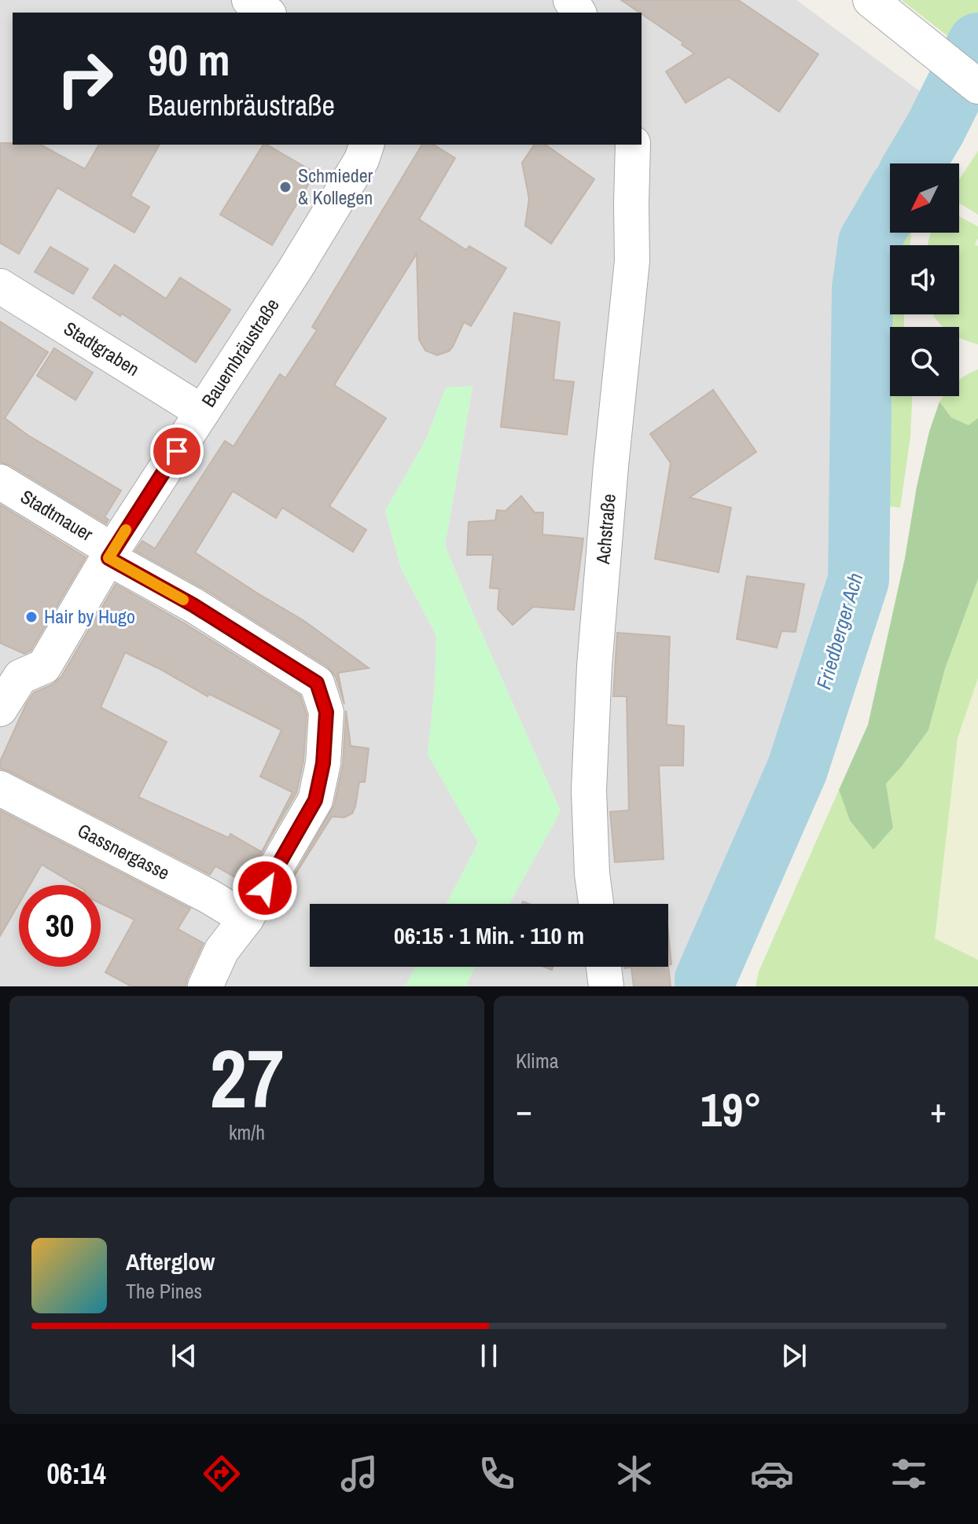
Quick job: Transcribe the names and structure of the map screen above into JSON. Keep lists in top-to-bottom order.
{
  "streets": {
    "street": [
      "Stadtgraben",
      "Bauernbräustraße",
      "Stadtmauer",
      "Achstraße",
      "Gassnergasse"
    ]
  },
  "crossings": [
    ["Stadtgraben", "Bauernbräustraße"],
    ["Bauernbräustraße", "Stadtmauer"],
    ["Stadtmauer", "Gassnergasse"]
  ],
  "water": ["Friedberger Ach"],
  "places": ["Schmieder & Kollegen", "Hair by Hugo"],
  "north": "bottom left",
  "page": {
    "turn": ["90 m", "Bauernbräustraße"],
    "limit": "30",
    "trip": "06:15 · 1 Min. · 110 m",
    "tile": [
      ["27", "km/h"],
      "Klima"
    ],
    "heat": ["−", "19°", "+"],
    "song": ["Afterglow", "The Pines"],
    "tabs": "06:14"
  }
}
